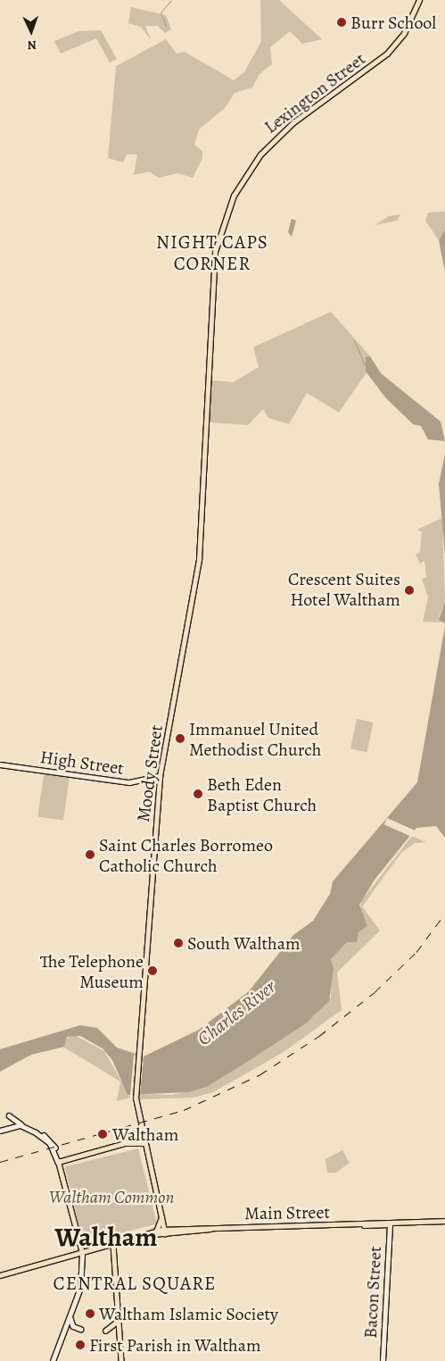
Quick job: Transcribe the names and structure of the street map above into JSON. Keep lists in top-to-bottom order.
{
  "streets": {
    "main road": [
      "Lexington Street",
      "High Street",
      "Moody Street",
      "Main Street",
      "Bacon Street"
    ]
  },
  "crossings": [
    ["Lexington Street", "Moody Street"],
    ["High Street", "Moody Street"],
    ["Moody Street", "Main Street"],
    ["Main Street", "Bacon Street"]
  ],
  "districts": ["NIGHT CAPS CORNER", "Waltham", "CENTRAL SQUARE"],
  "water": ["Charles River"],
  "parks": ["Waltham Common"],
  "places": [
    "Burr School",
    "Crescent Suites Hotel Waltham",
    "Immanuel United Methodist Church",
    "Beth Eden Baptist Church",
    "Saint Charles Borromeo Catholic Church",
    "South Waltham",
    "The Telephone Museum",
    "Waltham",
    "Waltham Islamic Society",
    "First Parish in Waltham"
  ],
  "north": "bottom"
}
